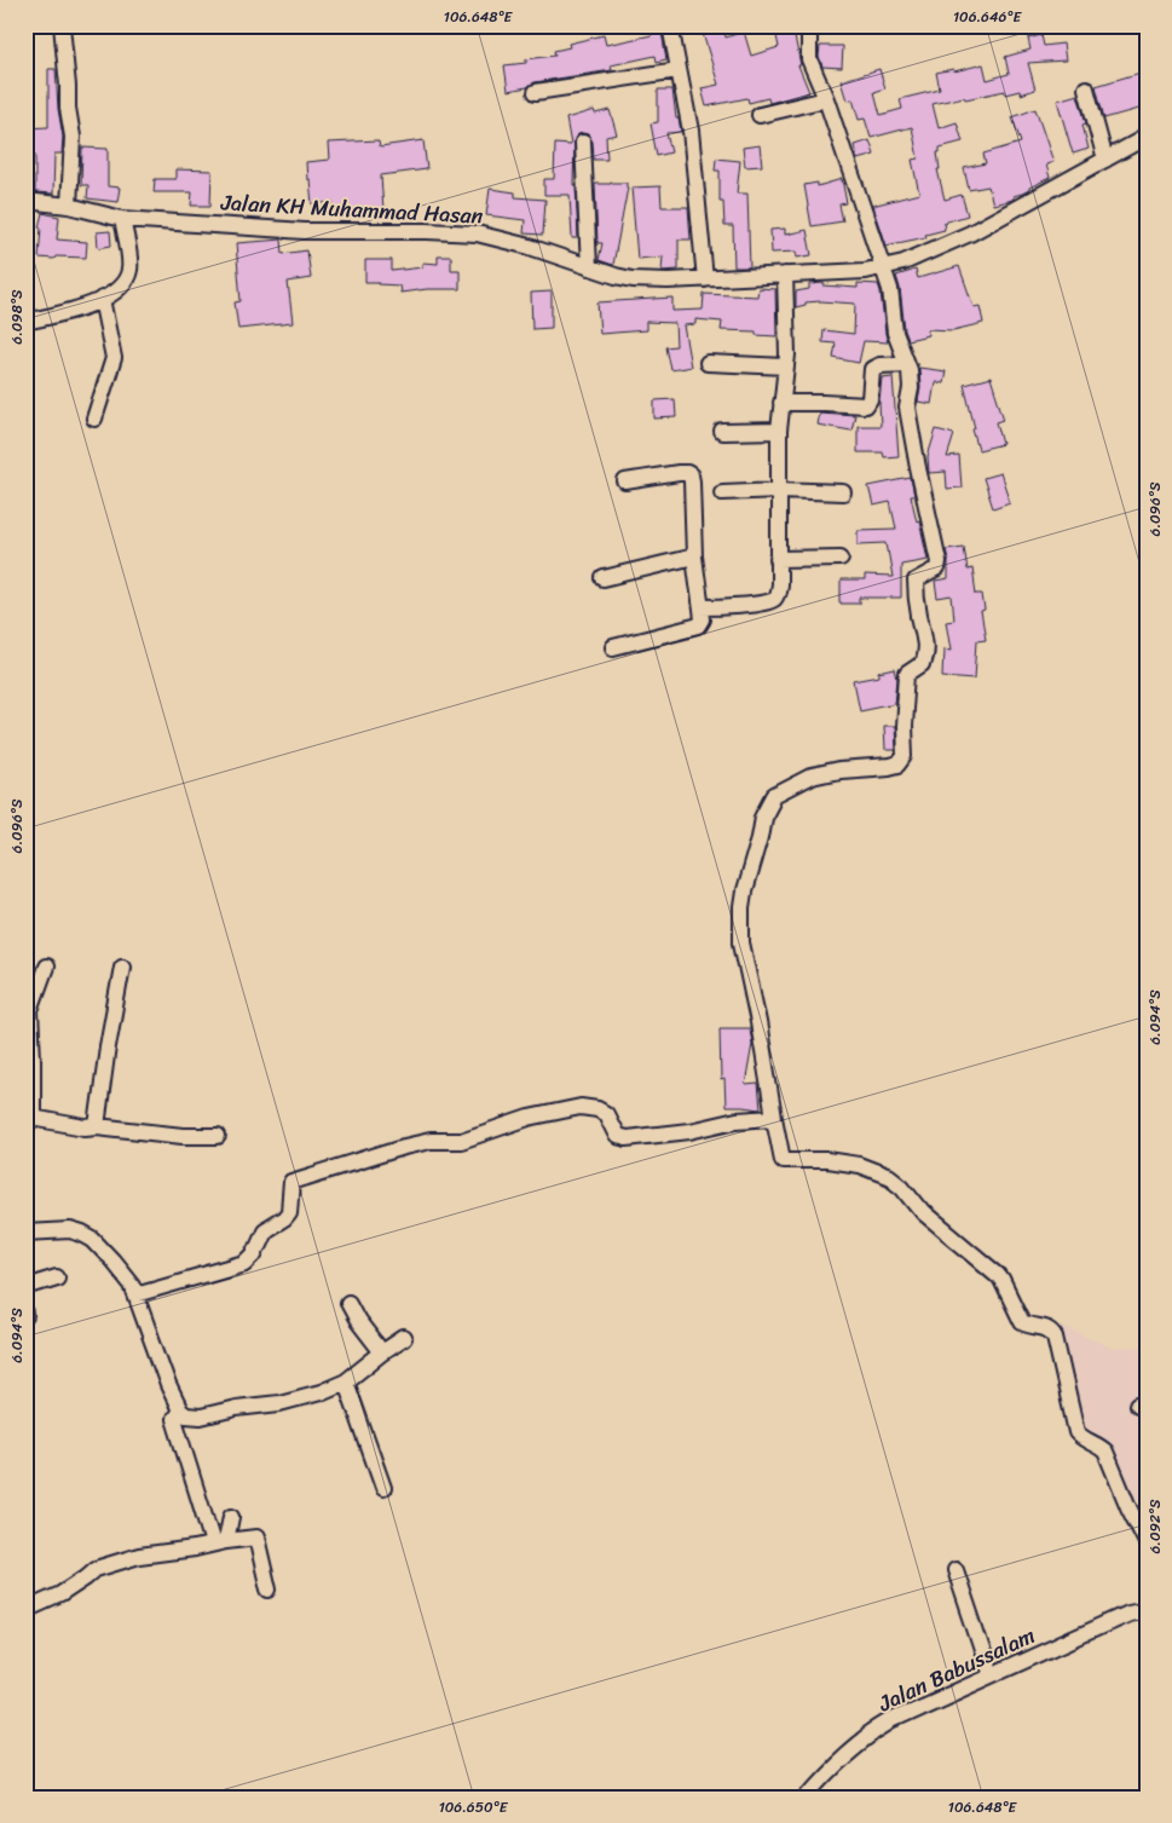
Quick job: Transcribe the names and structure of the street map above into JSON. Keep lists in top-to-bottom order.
{
  "streets": {
    "street": ["Jalan KH Muhammad Hasan", "Jalan Babussalam"]
  },
  "coordinates": [
    "106.648°E",
    "106.646°E",
    "6.098°S",
    "6.096°S",
    "6.094°S",
    "6.092°S",
    "106.650°E"
  ]
}
